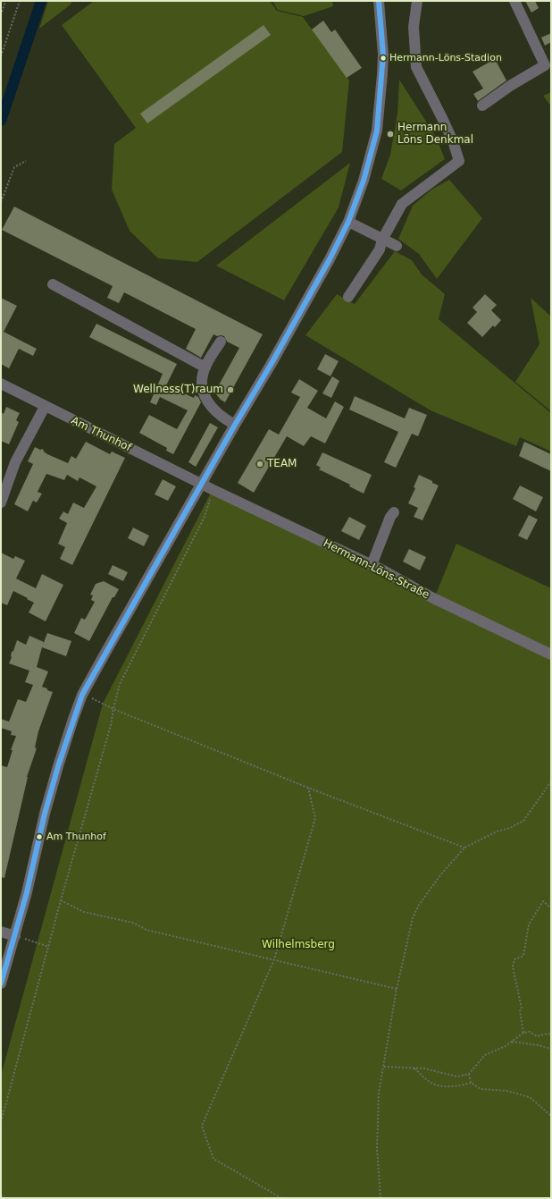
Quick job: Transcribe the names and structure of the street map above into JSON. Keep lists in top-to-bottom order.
{
  "streets": {
    "street": ["Am Thunhof", "Hermann-Löns-Straße"]
  },
  "crossings": [
    ["Am Thunhof", "Hermann-Löns-Straße"]
  ],
  "parks": ["Wilhelmsberg"],
  "places": [
    "Hermann-Löns-Stadion",
    "Hermann Löns Denkmal",
    "Wellness(T)raum",
    "TEAM",
    "Am Thunhof"
  ]
}
